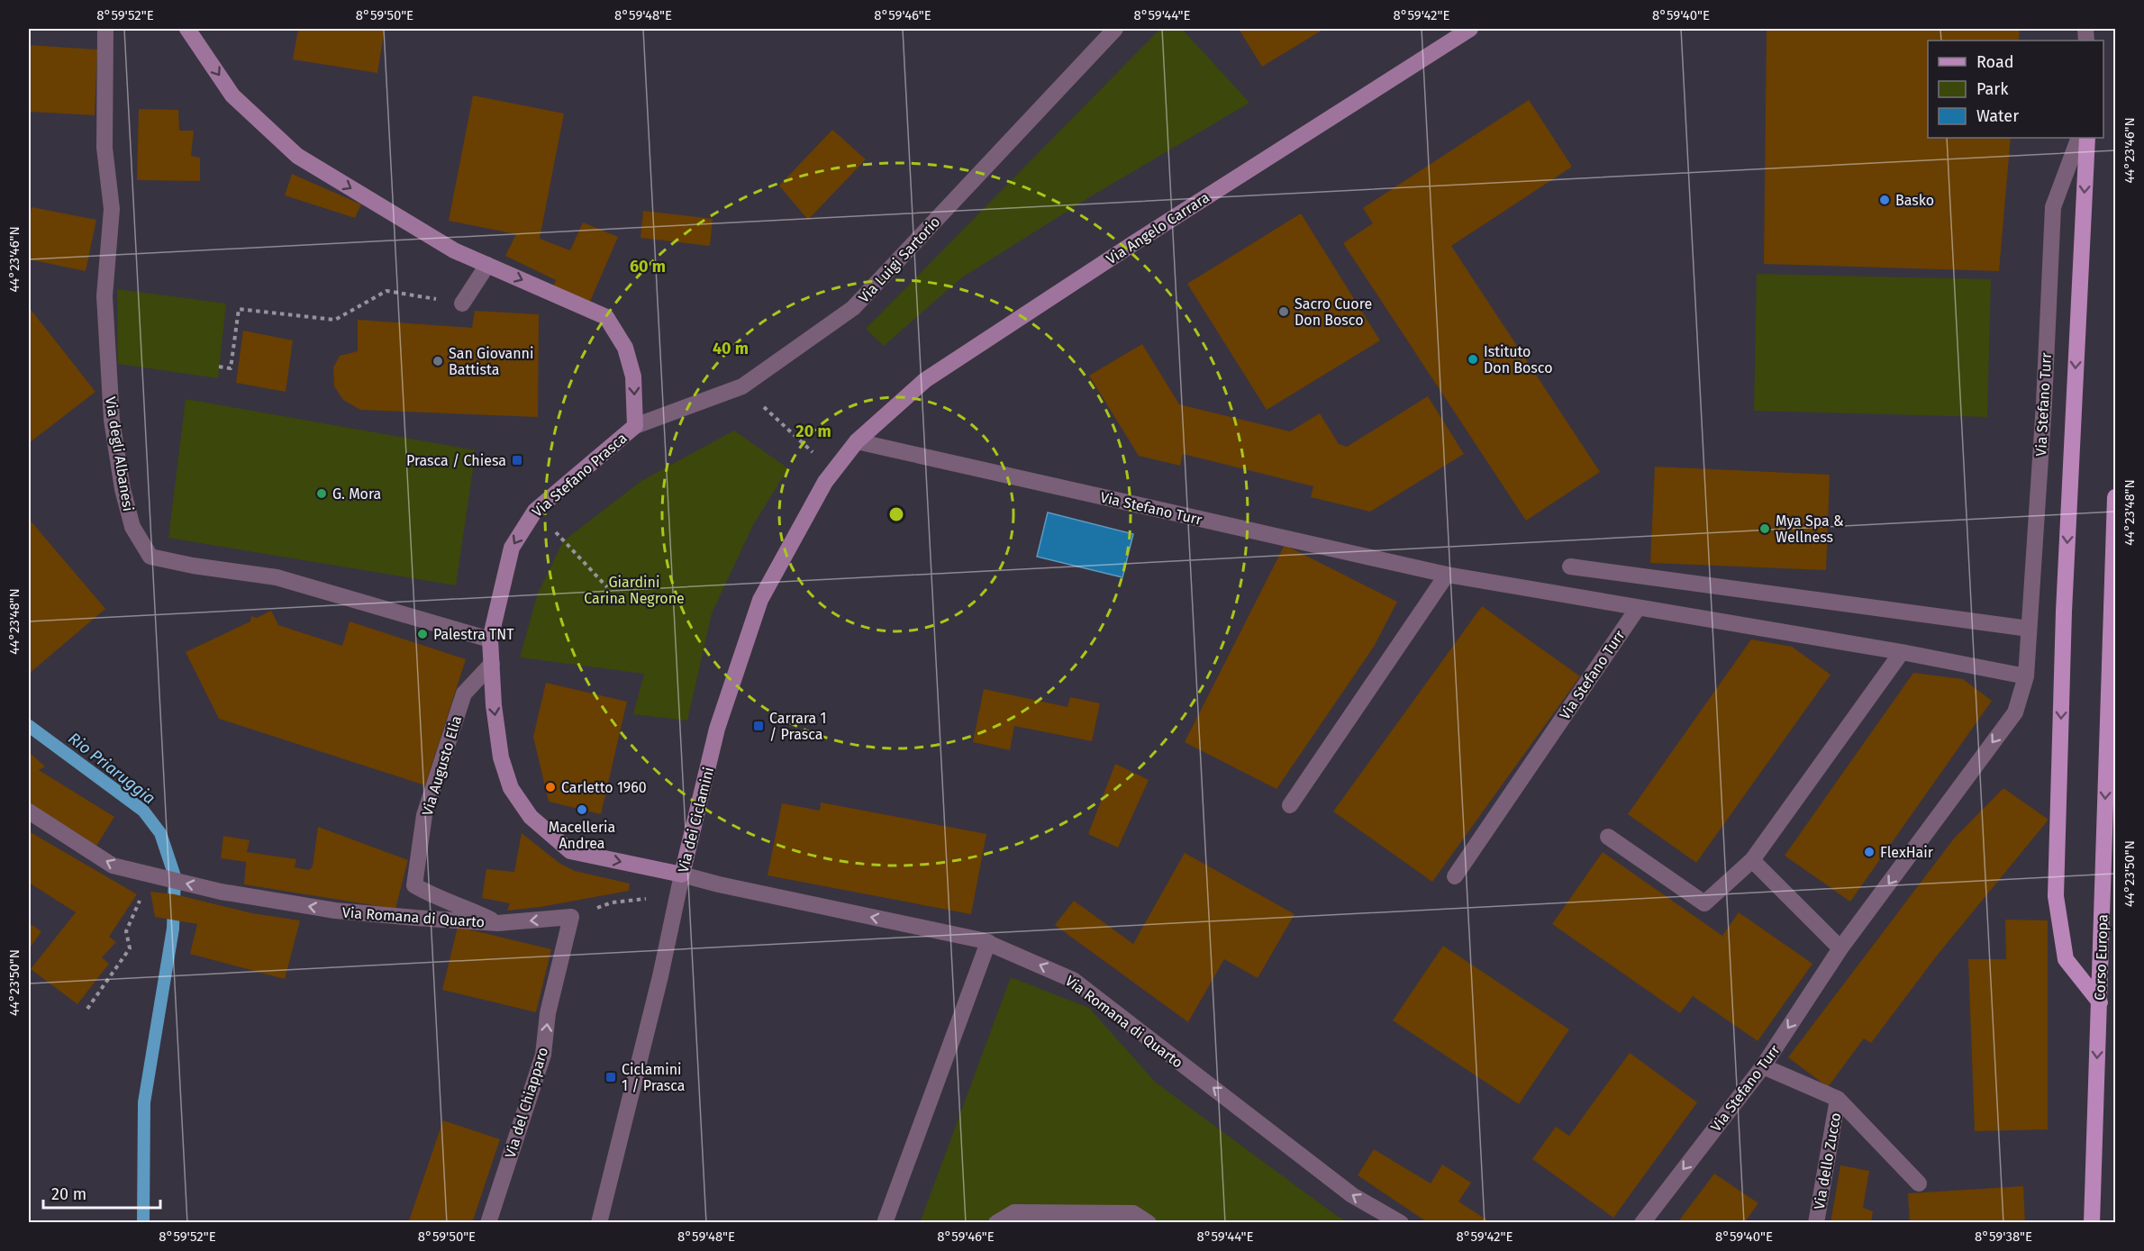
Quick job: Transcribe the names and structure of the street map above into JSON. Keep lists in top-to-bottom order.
{
  "streets": {
    "main road": ["Corso Europa"],
    "street": [
      "Via Angelo Carrara",
      "Via Luigi Sartorio",
      "Via Stefano Turr",
      "Via degli Albanesi",
      "Via Stefano Prasca",
      "Via Augusto Elia",
      "Via dei Ciclamini",
      "Via Romana di Quarto",
      "Via del Chiapparo",
      "Via dello Zucco"
    ]
  },
  "crossings": [
    ["Via Angelo Carrara", "Via Stefano Turr"],
    ["Via Angelo Carrara", "Via dei Ciclamini"],
    ["Via Luigi Sartorio", "Via Stefano Prasca"],
    ["Via Stefano Turr", "Via dei Ciclamini"],
    ["Via Stefano Turr", "Via dello Zucco"],
    ["Via degli Albanesi", "Via Stefano Prasca"],
    ["Via Stefano Prasca", "Via Augusto Elia"],
    ["Via Stefano Prasca", "Via dei Ciclamini"],
    ["Via Stefano Prasca", "Via Romana di Quarto"],
    ["Via Augusto Elia", "Via Romana di Quarto"],
    ["Via dei Ciclamini", "Via Romana di Quarto"],
    ["Via Romana di Quarto", "Via del Chiapparo"]
  ],
  "one_way": ["Via Stefano Prasca", "Via Romana di Quarto", "Via del Chiapparo"],
  "water": ["Rio Priaruggia"],
  "parks": ["Giardini Carina Negrone"],
  "places": {
    "other": [
      "Basko",
      "Sacro Cuore Don Bosco",
      "Istituto Don Bosco",
      "San Giovanni Battista",
      "G. Mora",
      "Mya Spa & Wellness",
      "Palestra TNT",
      "Carletto 1960",
      "Macelleria Andrea",
      "FlexHair"
    ],
    "transit": ["Prasca / Chiesa", "Carrara 1 / Prasca", "Ciclamini 1 / Prasca"]
  },
  "legend": ["Road", "Park", "Water"],
  "scale_bar": "20 m",
  "coordinates": [
    "8°59'52\"E",
    "8°59'50\"E",
    "8°59'48\"E",
    "8°59'46\"E",
    "8°59'44\"E",
    "8°59'42\"E",
    "8°59'40\"E",
    "44°23'46\"N",
    "44°23'48\"N",
    "44°23'50\"N",
    "8°59'38\"E"
  ],
  "rings": ["60 m", "40 m", "20 m"]
}
